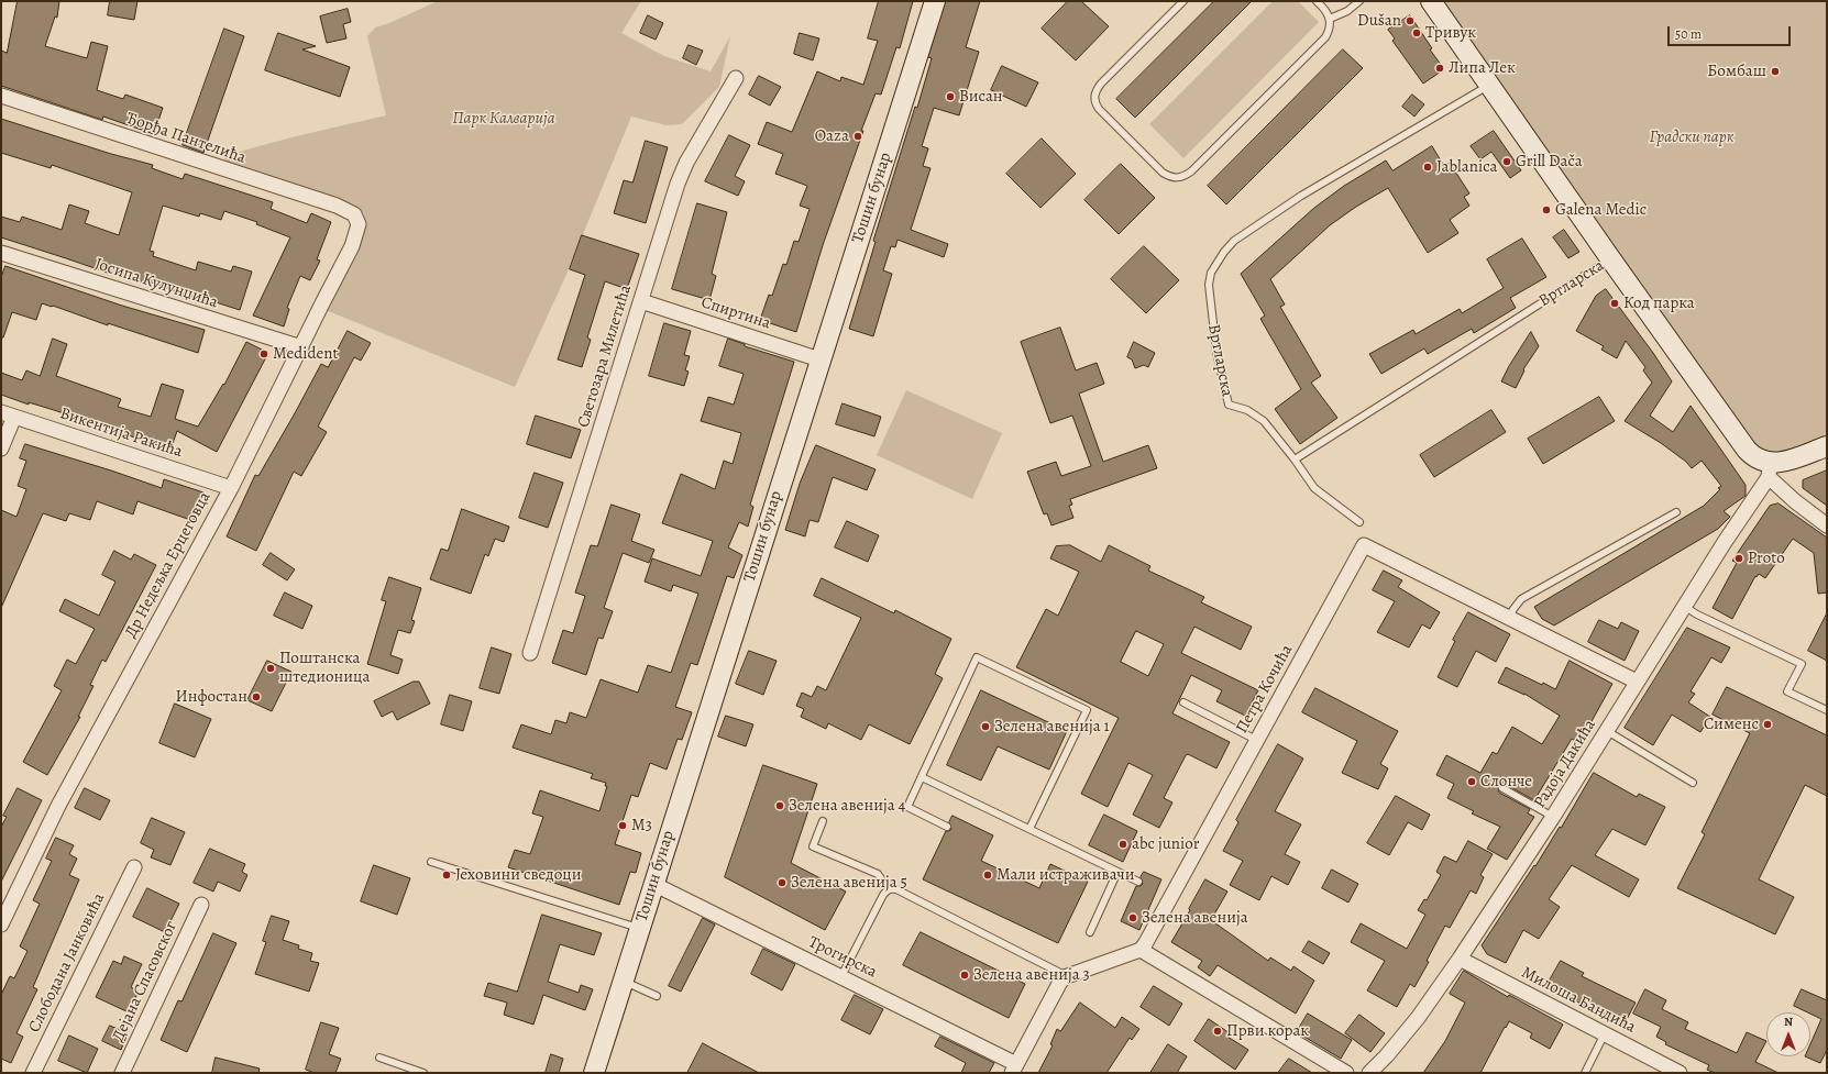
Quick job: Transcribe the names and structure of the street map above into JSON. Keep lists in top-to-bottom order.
{
  "streets": {
    "main road": ["Тошин бунар", "Вртларска"],
    "street": [
      "Ђорђа Пантелића",
      "Јосипа Кулунџића",
      "Спиртина",
      "Светозара Милетића",
      "Викентија Ракића",
      "Др Недељка Ерцеговца",
      "Петра Кочића",
      "Радоја Дакића",
      "Трогирска",
      "Слободана Јанковића",
      "Дејана Спасовског",
      "Милоша Бандића"
    ]
  },
  "crossings": [
    ["Ђорђа Пантелића", "Др Недељка Ерцеговца"],
    ["Тошин бунар", "Спиртина"],
    ["Тошин бунар", "Трогирска"],
    ["Јосипа Кулунџића", "Др Недељка Ерцеговца"],
    ["Вртларска", "Радоја Дакића"],
    ["Спиртина", "Светозара Милетића"],
    ["Викентија Ракића", "Др Недељка Ерцеговца"],
    ["Петра Кочића", "Радоја Дакића"],
    ["Радоја Дакића", "Милоша Бандића"]
  ],
  "parks": ["Парк Калварија", "Градски парк"],
  "places": [
    "Dušan",
    "Тривук",
    "Липа Лек",
    "Бомбаш",
    "Висан",
    "Oaza",
    "Grill Dača",
    "Jablanica",
    "Galena Medic",
    "Код парка",
    "Medident",
    "Proto",
    "Поштанска штедионица",
    "Инфостан",
    "Сименс",
    "Зелена авенија 1",
    "Слонче",
    "Зелена авенија 4",
    "М3",
    "abc junior",
    "Јеховини сведоци",
    "Мали истраживачи",
    "Зелена авенија 5",
    "Зелена авенија",
    "Зелена авенија 3",
    "Први корак"
  ],
  "scale_bar": "50 m",
  "north": "top"
}
